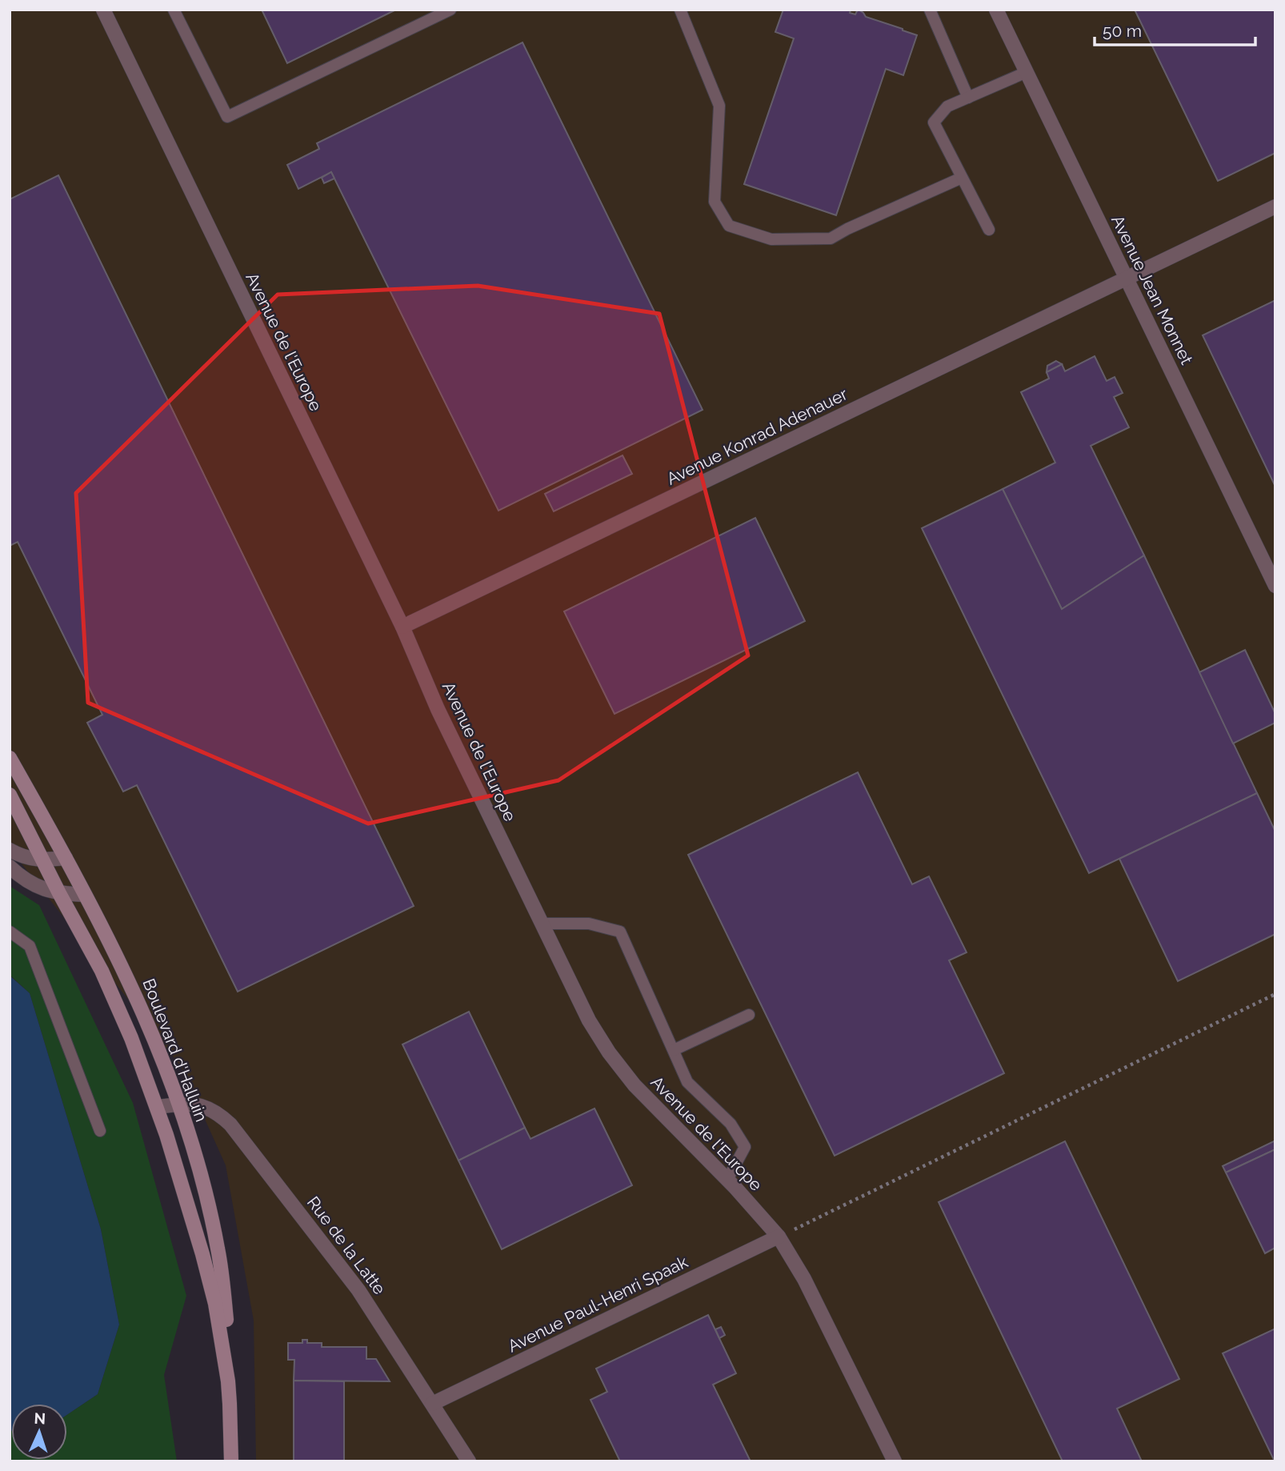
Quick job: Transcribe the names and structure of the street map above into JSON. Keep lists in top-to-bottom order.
{
  "streets": {
    "main road": ["Boulevard d'Halluin"],
    "street": [
      "Avenue Jean Monnet",
      "Avenue de l'Europe",
      "Avenue Konrad Adenauer",
      "Rue de la Latte",
      "Avenue Paul-Henri Spaak"
    ]
  },
  "crossings": [
    ["Avenue Jean Monnet", "Avenue Konrad Adenauer"],
    ["Avenue de l'Europe", "Avenue Konrad Adenauer"],
    ["Avenue de l'Europe", "Avenue Paul-Henri Spaak"],
    ["Boulevard d'Halluin", "Rue de la Latte"],
    ["Rue de la Latte", "Avenue Paul-Henri Spaak"]
  ],
  "scale_bar": "50 m",
  "north": "top"
}
